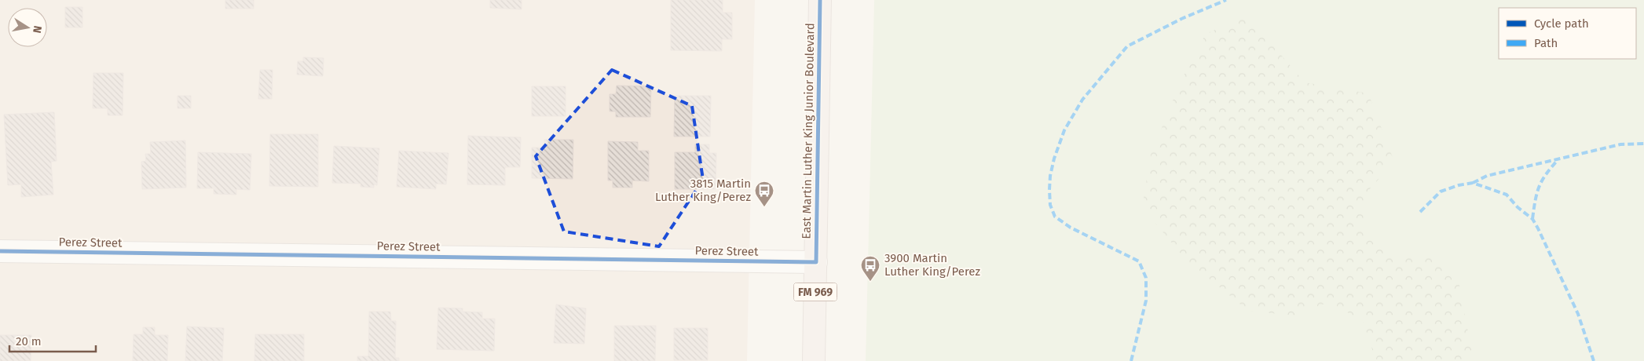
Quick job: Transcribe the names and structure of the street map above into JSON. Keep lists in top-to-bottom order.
{
  "streets": {
    "main road": ["East Martin Luther King Junior Boulevard", "FM 969"],
    "street": ["Perez Street"]
  },
  "crossings": [
    ["East Martin Luther King Junior Boulevard", "Perez Street"]
  ],
  "places": {
    "bus stop": ["3815 Martin Luther King/Perez", "3900 Martin Luther King/Perez"]
  },
  "legend": ["Cycle path", "Path"],
  "scale_bar": "20 m",
  "north": "right"
}
